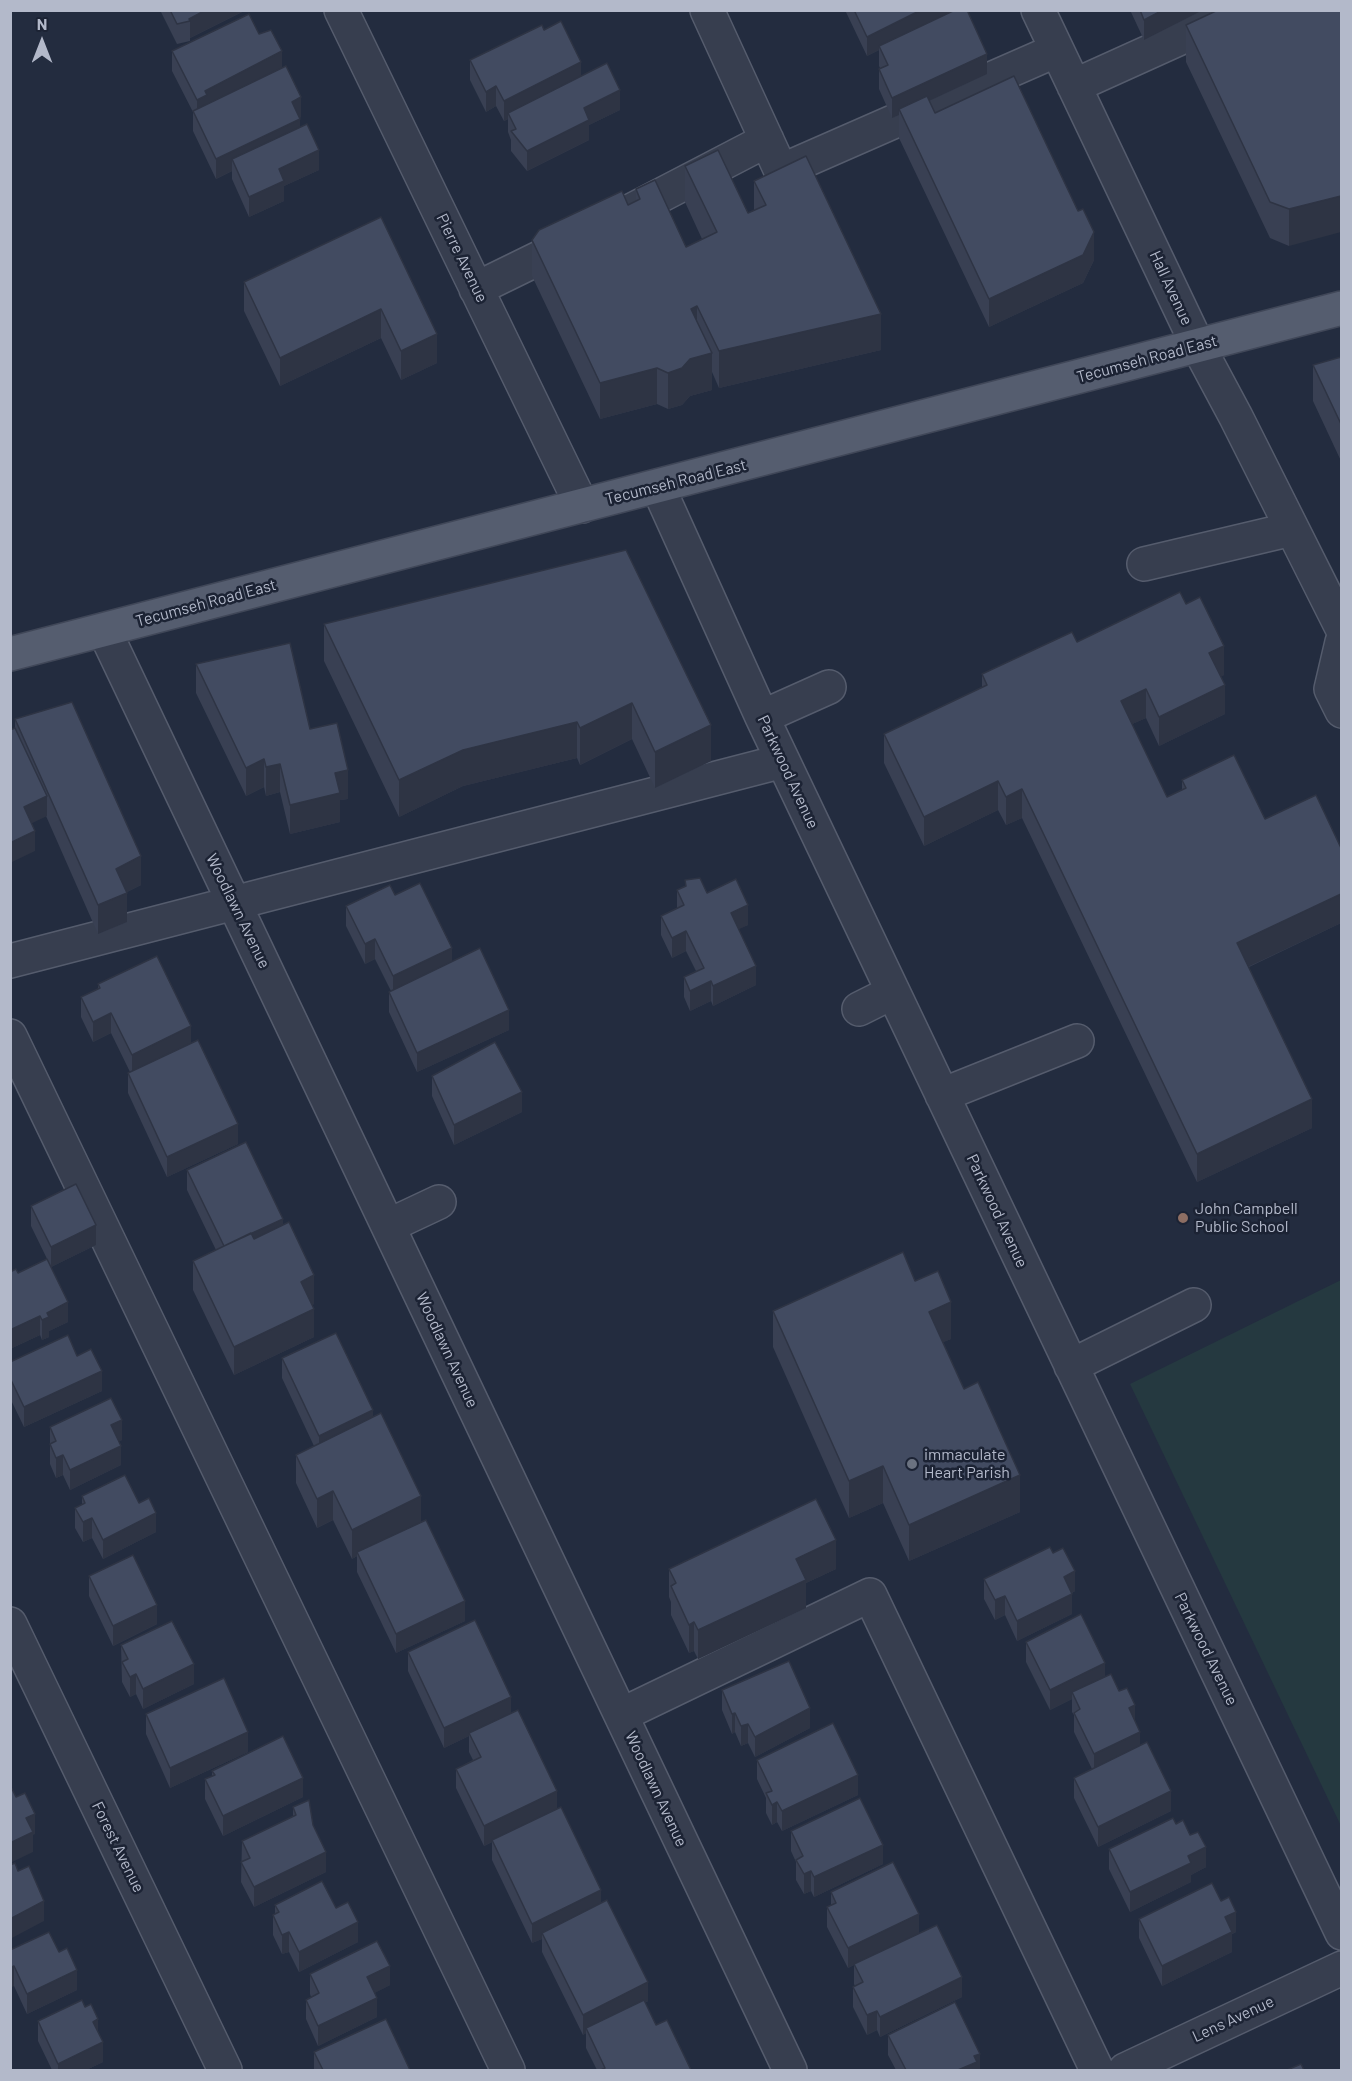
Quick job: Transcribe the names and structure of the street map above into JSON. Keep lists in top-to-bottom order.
{
  "streets": {
    "main road": ["Tecumseh Road East"],
    "street": [
      "Pierre Avenue",
      "Hall Avenue",
      "Parkwood Avenue",
      "Woodlawn Avenue",
      "Forest Avenue",
      "Lens Avenue"
    ]
  },
  "crossings": [
    ["Pierre Avenue", "Tecumseh Road East"],
    ["Hall Avenue", "Tecumseh Road East"],
    ["Tecumseh Road East", "Parkwood Avenue"],
    ["Tecumseh Road East", "Woodlawn Avenue"]
  ],
  "places": ["John Campbell Public School", "immaculate Heart Parish"],
  "north": "top"
}
